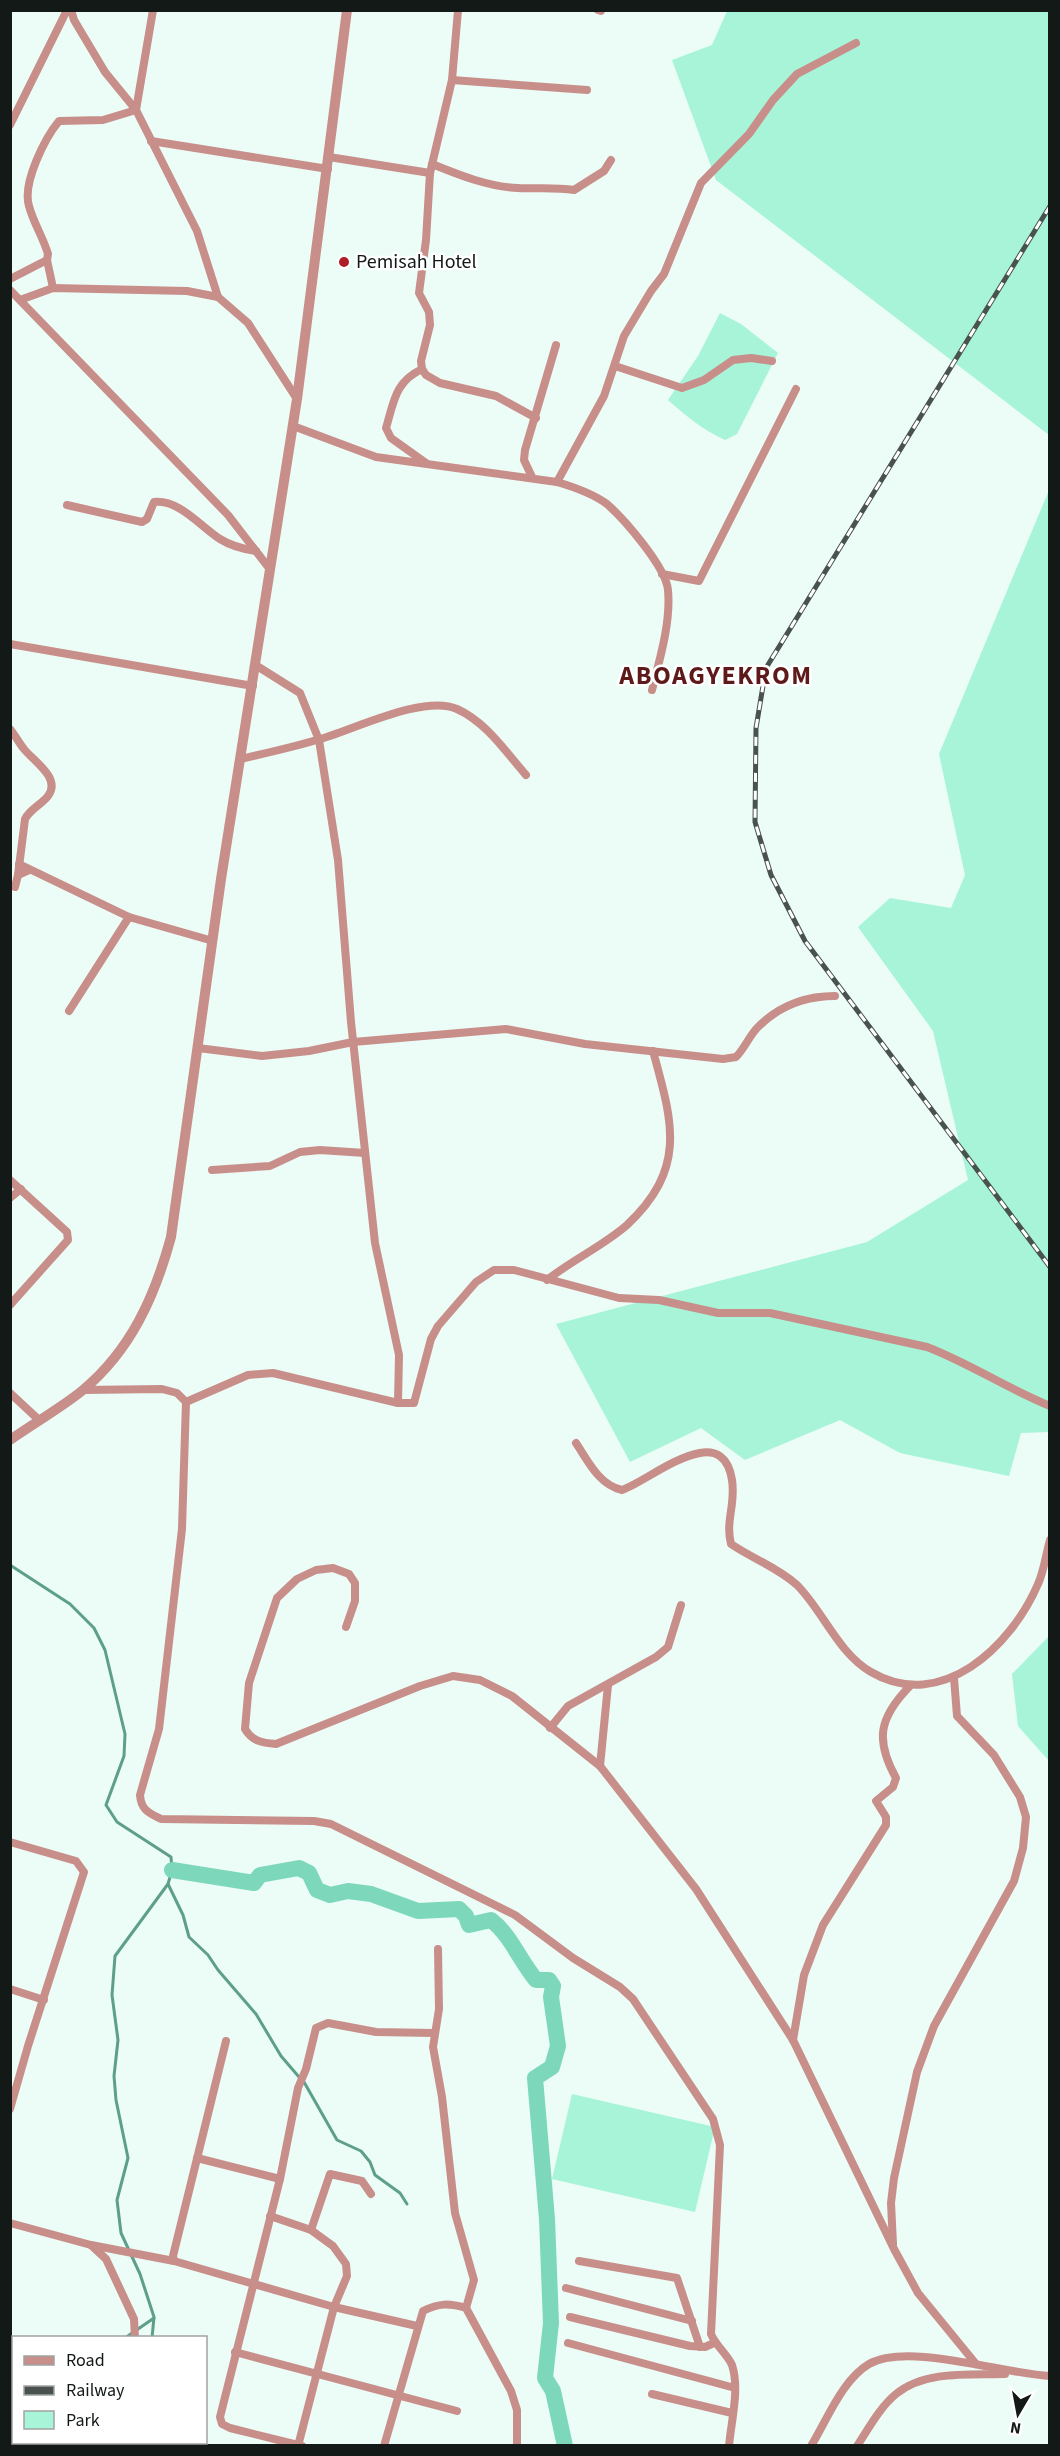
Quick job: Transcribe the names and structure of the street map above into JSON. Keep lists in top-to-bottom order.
{
  "districts": ["ABOAGYEKROM"],
  "places": ["Pemisah Hotel"],
  "legend": ["Road", "Railway", "Park"],
  "north": "bottom"
}
